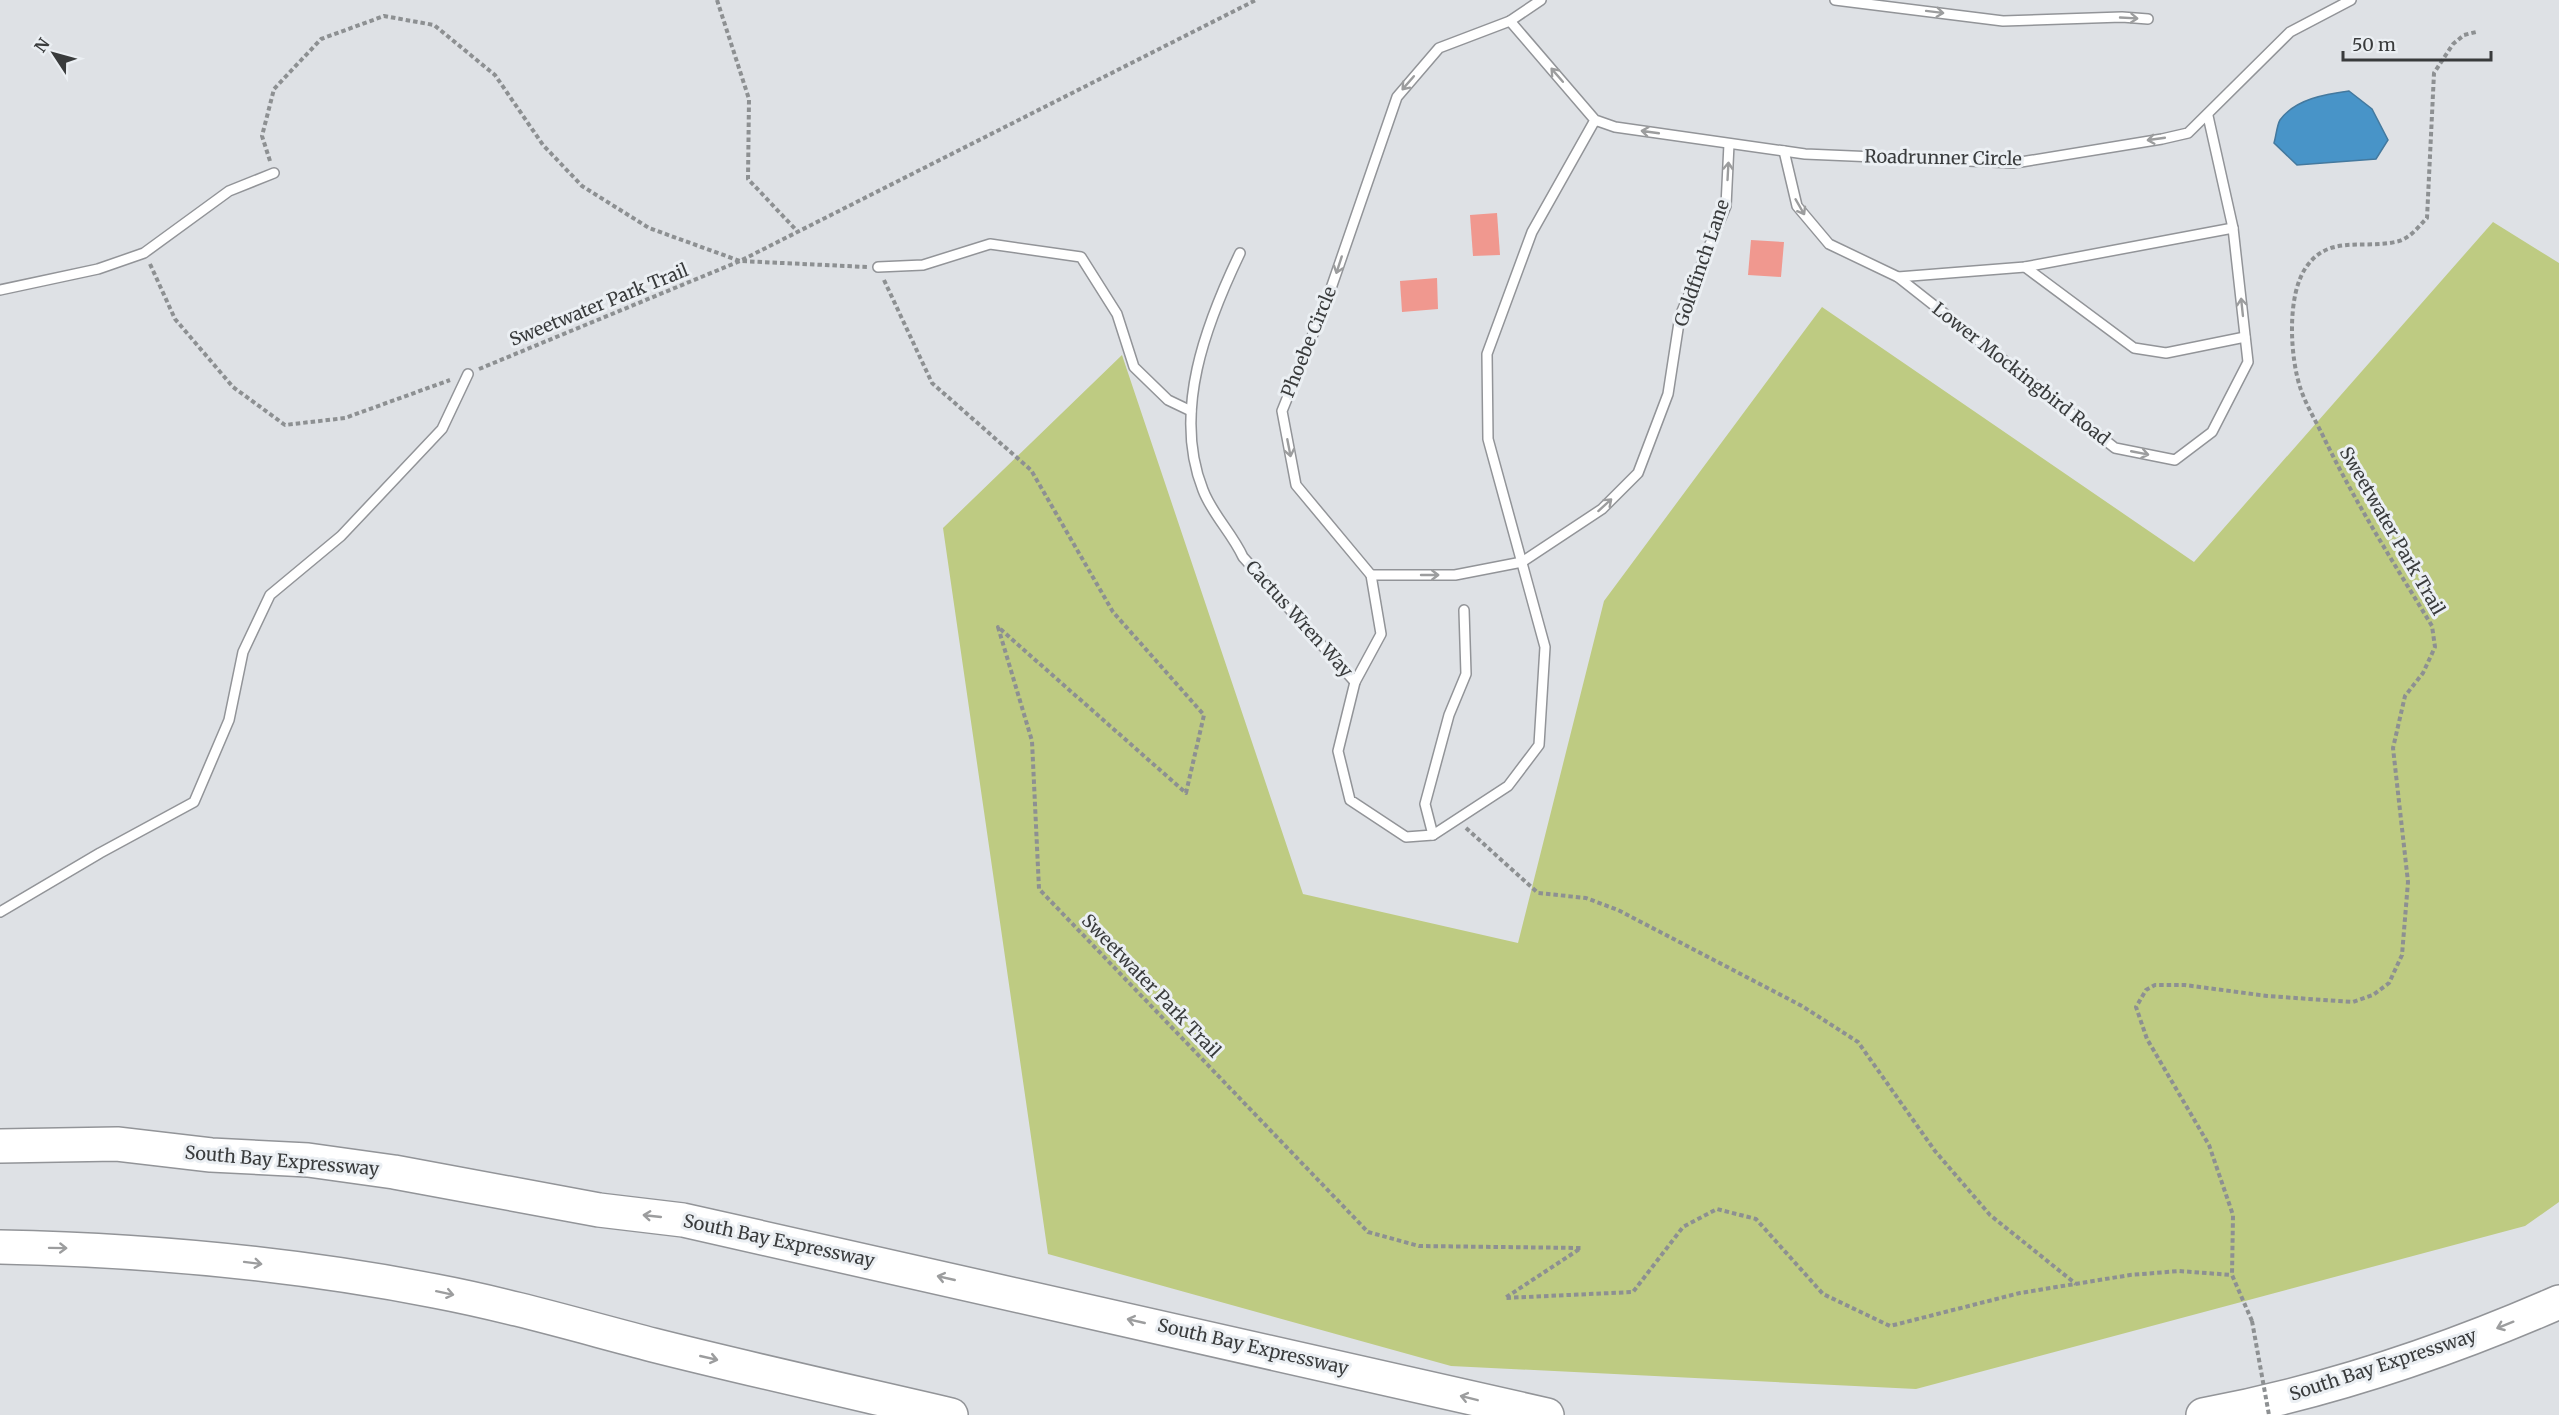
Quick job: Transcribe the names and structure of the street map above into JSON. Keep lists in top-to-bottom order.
{
  "streets": {
    "highway": ["South Bay Expressway"],
    "lane": [
      "Roadrunner Circle",
      "Goldfinch Lane",
      "Phoebe Circle",
      "Lower Mockingbird Road",
      "Cactus Wren Way"
    ],
    "path": ["Sweetwater Park Trail"]
  },
  "crossings": [
    ["Roadrunner Circle", "Goldfinch Lane"],
    ["Roadrunner Circle", "Lower Mockingbird Road"],
    ["Goldfinch Lane", "Phoebe Circle"]
  ],
  "one_way": ["Roadrunner Circle", "Goldfinch Lane", "Phoebe Circle"],
  "scale_bar": "50 m",
  "north": "top left"
}
